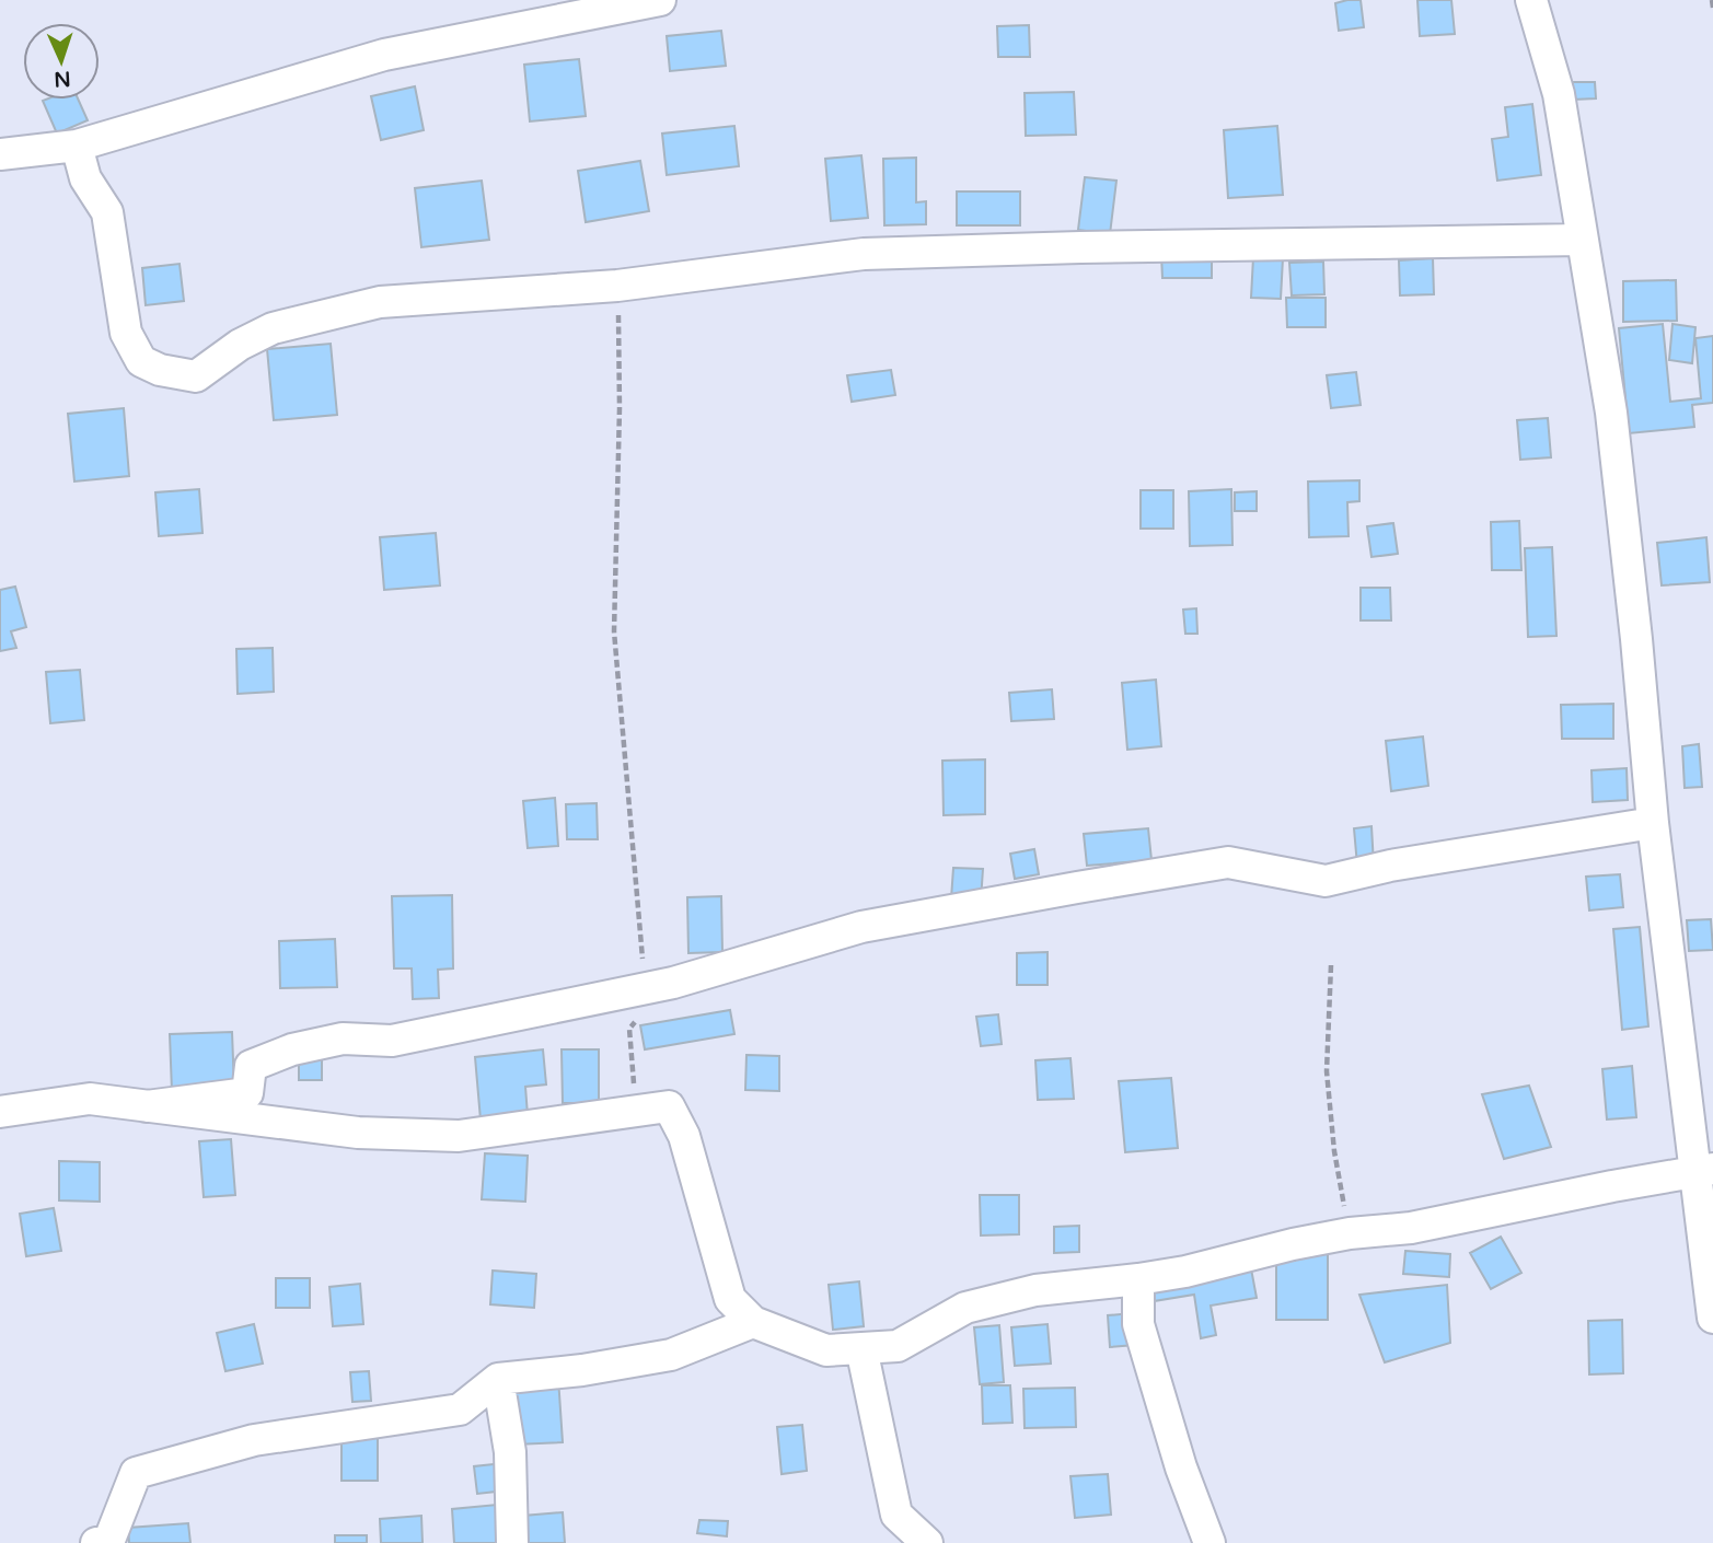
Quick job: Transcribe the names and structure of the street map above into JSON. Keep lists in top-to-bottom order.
{
  "north": "bottom"
}
